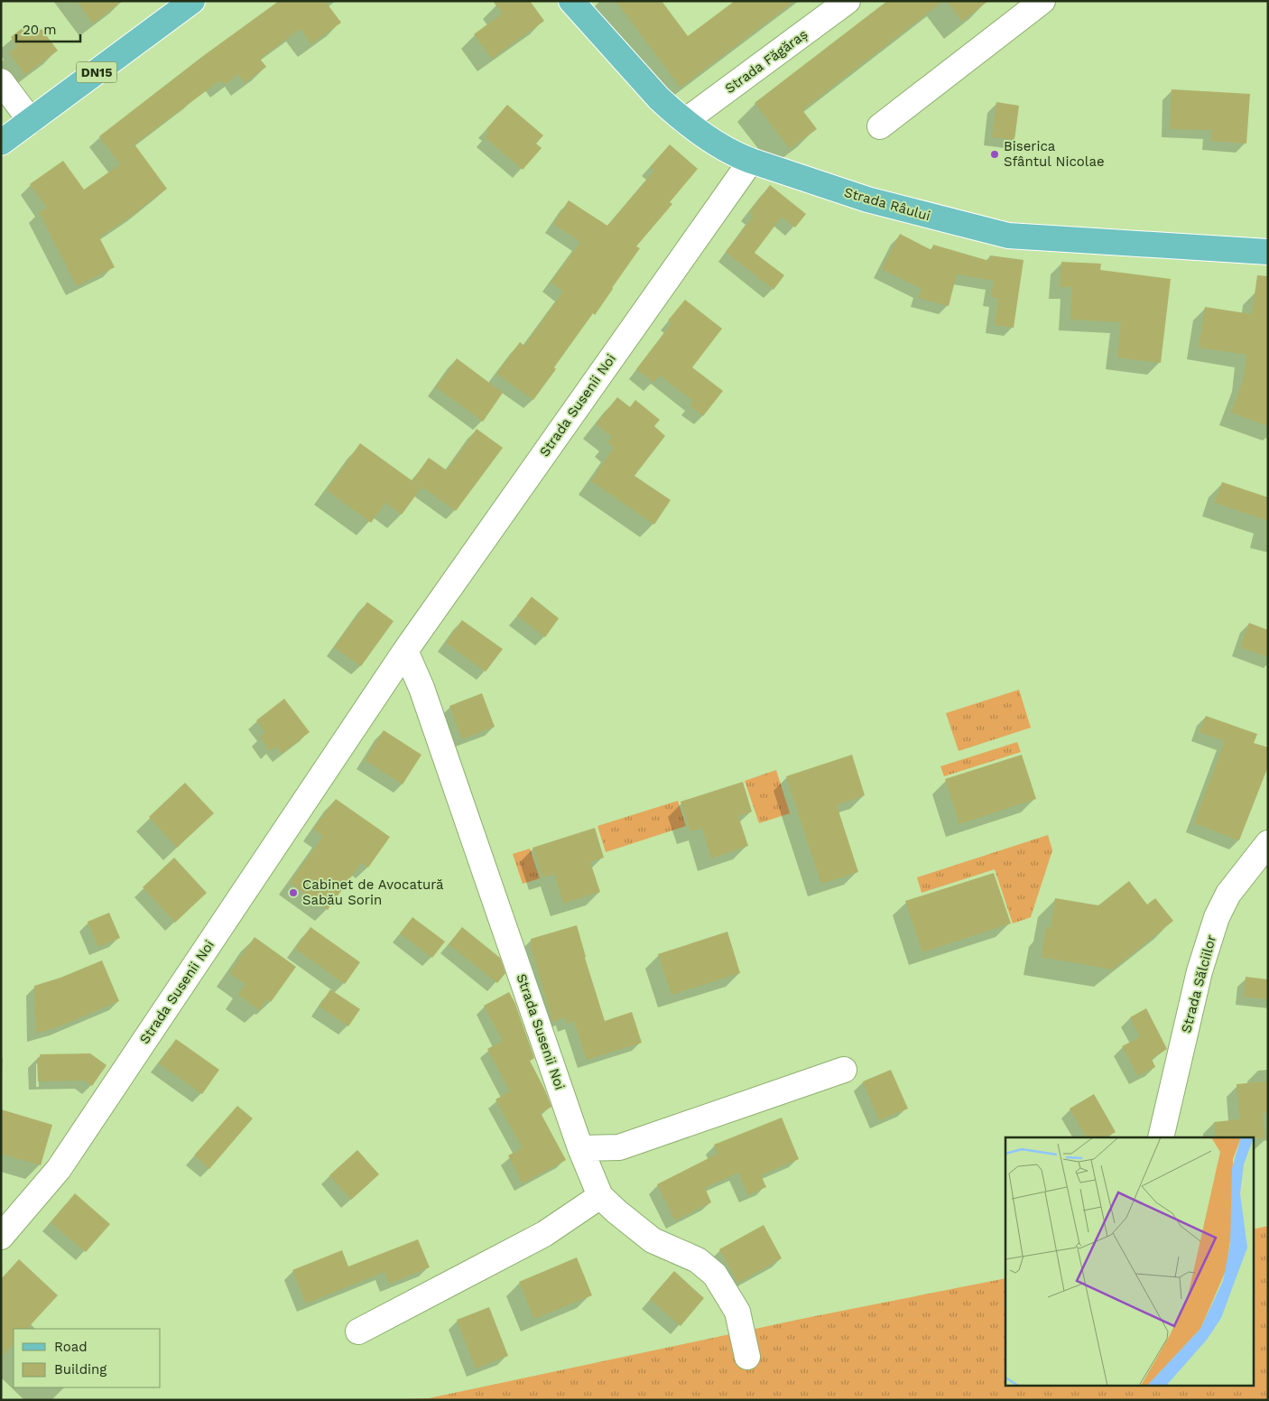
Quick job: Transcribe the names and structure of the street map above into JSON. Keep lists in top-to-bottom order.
{
  "streets": {
    "main road": ["DN15", "Strada Râului"],
    "street": ["Strada Făgăraș", "Strada Susenii Noi", "Strada Sălciilor"]
  },
  "crossings": [
    ["Strada Făgăraș", "Strada Râului"],
    ["Strada Râului", "Strada Susenii Noi"]
  ],
  "places": ["Biserica Sfântul Nicolae", "Cabinet de Avocatură Sabău Sorin"],
  "legend": ["Road", "Building"],
  "scale_bar": "20 m"
}
